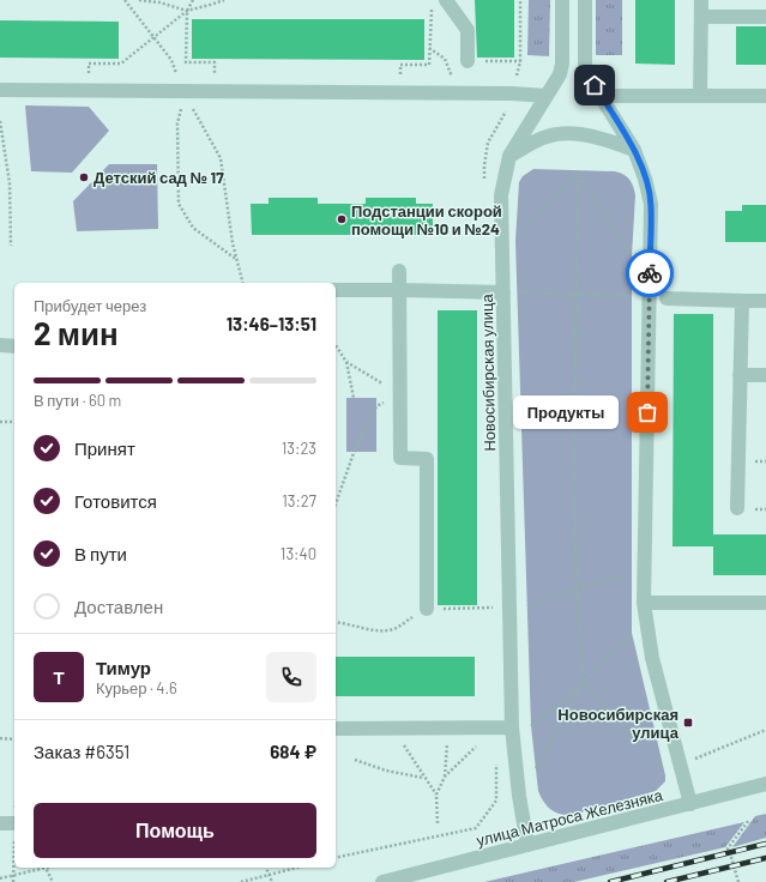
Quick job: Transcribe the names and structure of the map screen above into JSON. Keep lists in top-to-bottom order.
{
  "streets": {
    "street": ["Новосибирская улица", "улица Матроса Железняка"]
  },
  "crossings": [
    ["Новосибирская улица", "улица Матроса Железняка"]
  ],
  "places": {
    "other": ["Детский сад № 17", "Подстанции скорой помощи №10 и №24", "Продукты"],
    "transit": ["Новосибирская улица"]
  },
  "page": {
    "heading": ["2 мин", "Прибудет через", "13:46–13:51"],
    "panel": [
      "Тимур",
      "Курьер · 4.6",
      "Заказ #6351",
      "684 ₽"
    ],
    "bar": "В пути · 60 m",
    "bubble": "Продукты",
    "list": [
      ["Принят", "13:23"],
      ["Готовится", "13:27"],
      ["В пути", "13:40"],
      "Доставлен"
    ],
    "round": "Т",
    "buttons": "Помощь"
  }
}
